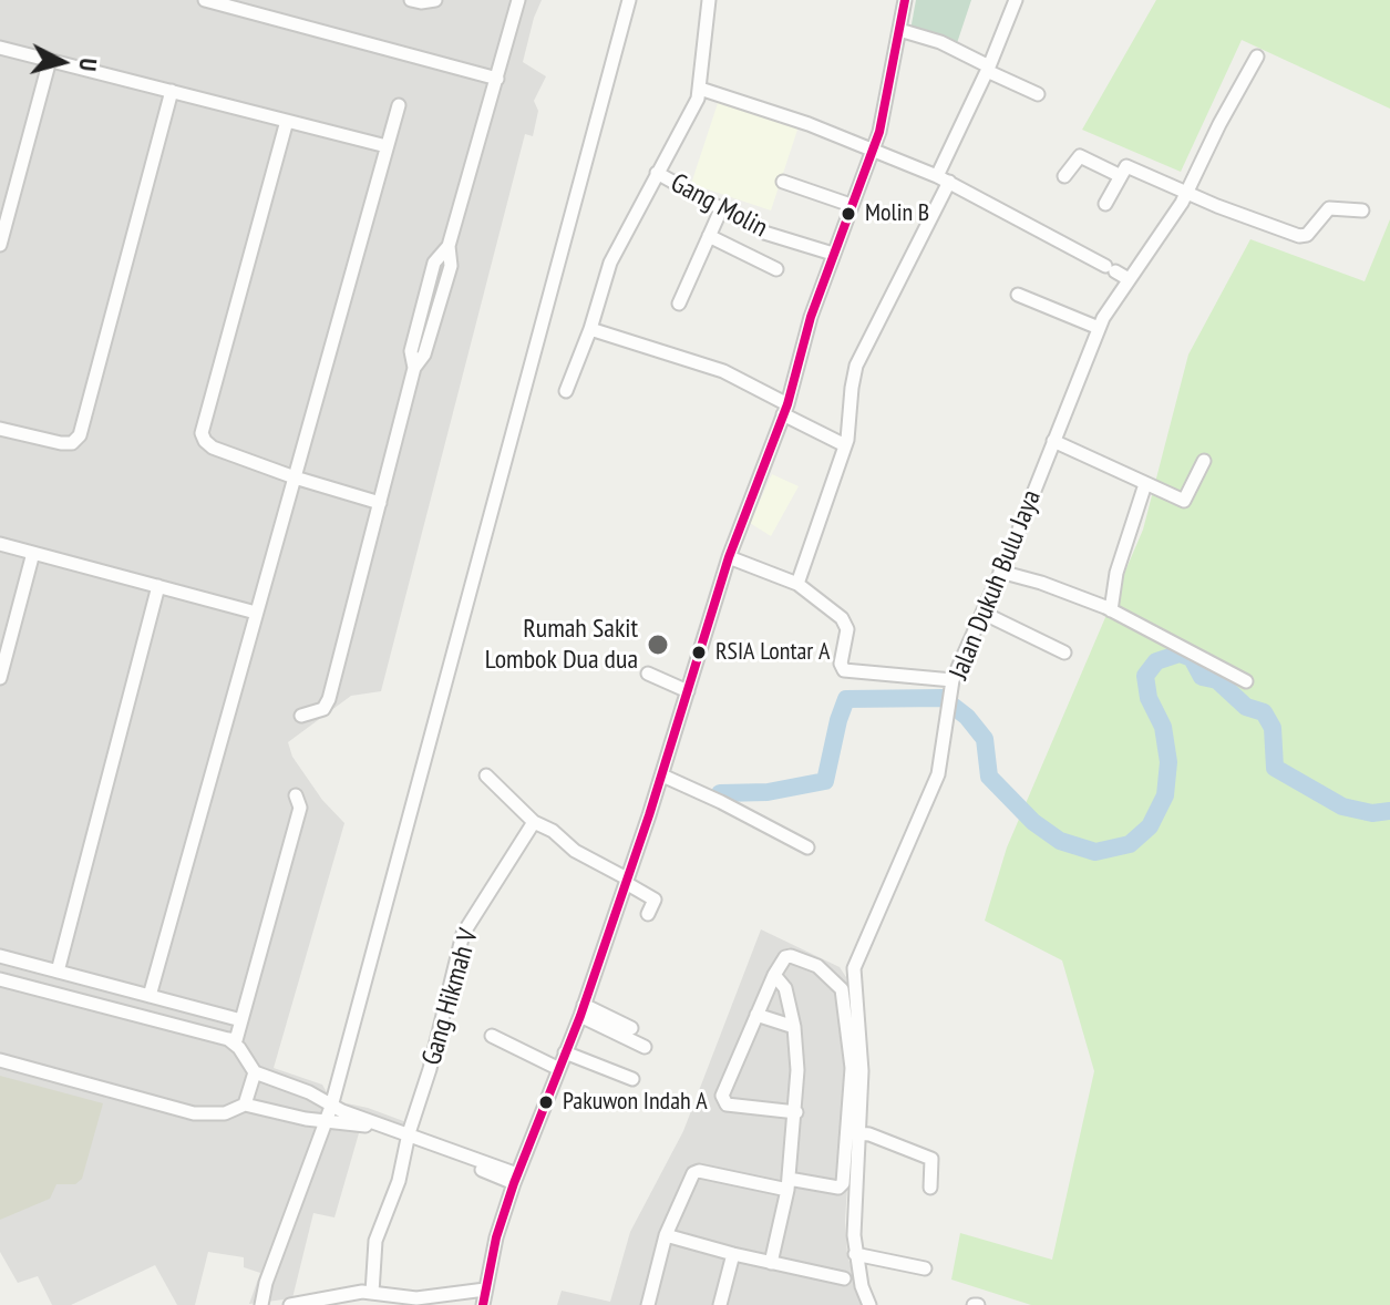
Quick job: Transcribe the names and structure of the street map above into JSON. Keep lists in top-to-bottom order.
{
  "streets": {
    "street": ["Gang Molin", "Jalan Dukuh Bulu Jaya", "Gang Hikmah V"]
  },
  "places": [
    "Molin B",
    "Rumah Sakit Lombok Dua dua",
    "RSIA Lontar A",
    "Pakuwon Indah A"
  ],
  "north": "right"
}
